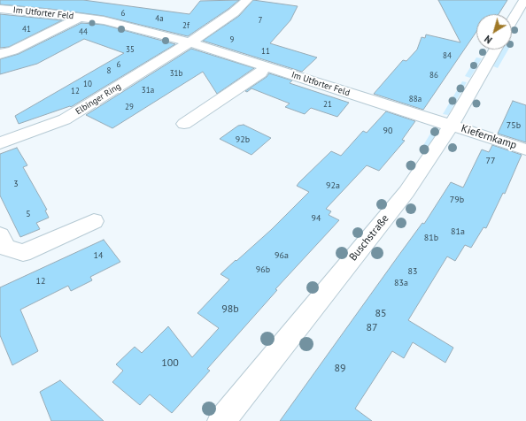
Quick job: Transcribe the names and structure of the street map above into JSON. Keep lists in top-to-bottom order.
{
  "streets": {
    "street": [
      "Im Utforter Feld",
      "Elbinger Ring",
      "Kiefernkamp",
      "Buschstraße"
    ]
  },
  "crossings": [
    ["Im Utforter Feld", "Elbinger Ring"],
    ["Im Utforter Feld", "Kiefernkamp"],
    ["Im Utforter Feld", "Buschstraße"],
    ["Kiefernkamp", "Buschstraße"]
  ],
  "house_numbers": [
    "6",
    "4a",
    "7",
    "2f",
    "41",
    "44",
    "9",
    "35",
    "11",
    "84",
    "6",
    "8",
    "31b",
    "86",
    "10",
    "31a",
    "12",
    "88a",
    "21",
    "29",
    "75b",
    "90",
    "92b",
    "77",
    "3",
    "92a",
    "79b",
    "5",
    "94",
    "81a",
    "81b",
    "14",
    "96a",
    "96b",
    "83",
    "12",
    "83a",
    "98b",
    "85",
    "87",
    "100",
    "89"
  ],
  "north": "bottom left"
}
